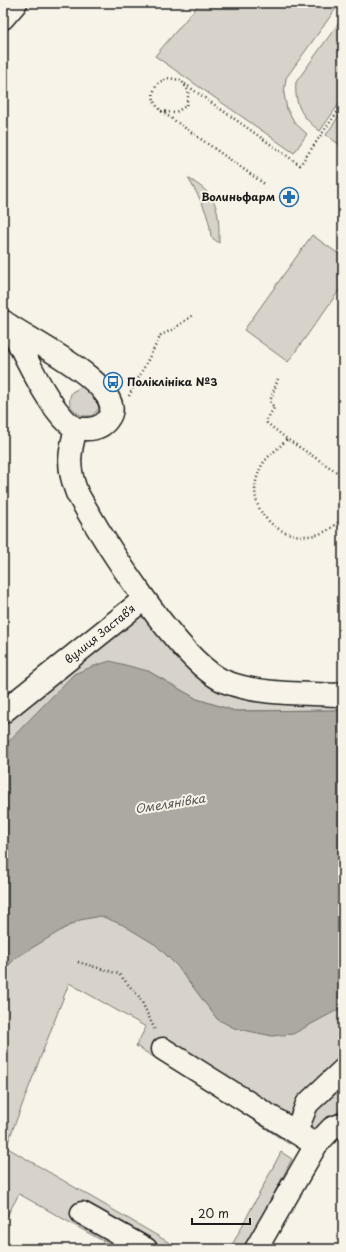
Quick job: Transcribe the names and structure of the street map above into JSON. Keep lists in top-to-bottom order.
{
  "streets": {
    "street": ["вулиця Заставʼя"]
  },
  "water": ["Омелянівка"],
  "places": {
    "pharmacy": ["Волиньфарм"],
    "bus stop": ["Поліклініка №3"]
  },
  "scale_bar": "20 m"
}
